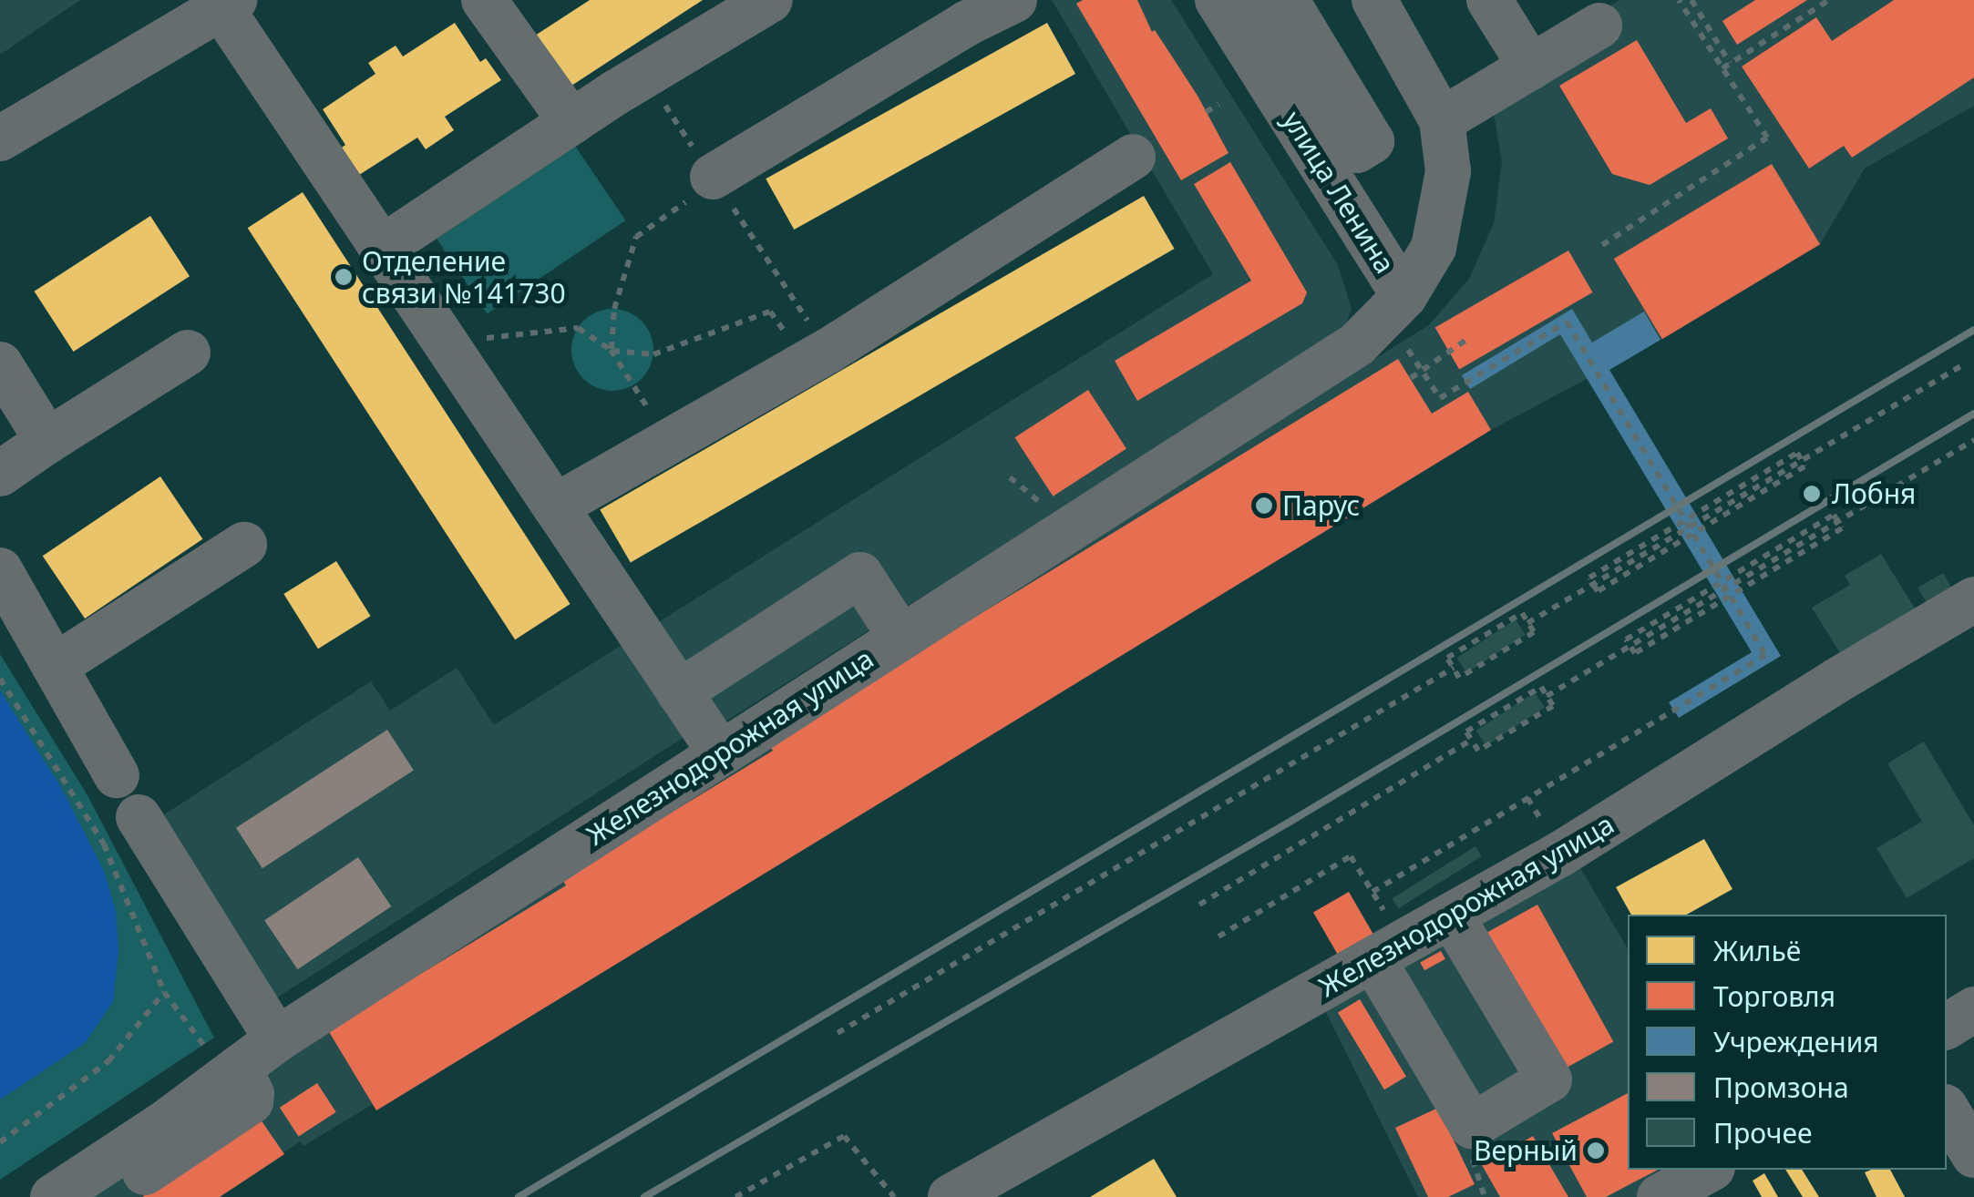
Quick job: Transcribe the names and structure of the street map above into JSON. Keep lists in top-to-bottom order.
{
  "streets": {
    "street": ["улица Ленина", "Железнодорожная улица"]
  },
  "crossings": [
    ["улица Ленина", "Железнодорожная улица"]
  ],
  "places": [
    "Отделение связи №141730",
    "Лобня",
    "Парус",
    "Верный"
  ],
  "legend": [
    "Жильё",
    "Торговля",
    "Учреждения",
    "Промзона",
    "Прочее"
  ]
}
